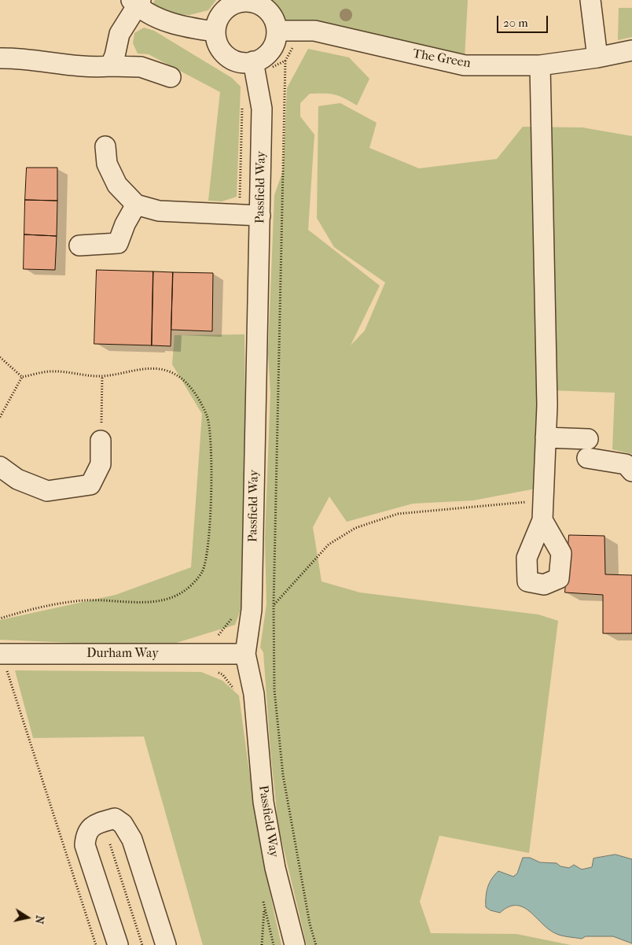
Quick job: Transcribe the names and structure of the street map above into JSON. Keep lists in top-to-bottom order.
{
  "streets": {
    "street": ["The Green", "Passfield Way", "Durham Way"]
  },
  "crossings": [
    ["The Green", "Passfield Way"],
    ["Passfield Way", "Durham Way"]
  ],
  "scale_bar": "20 m",
  "north": "right"
}
